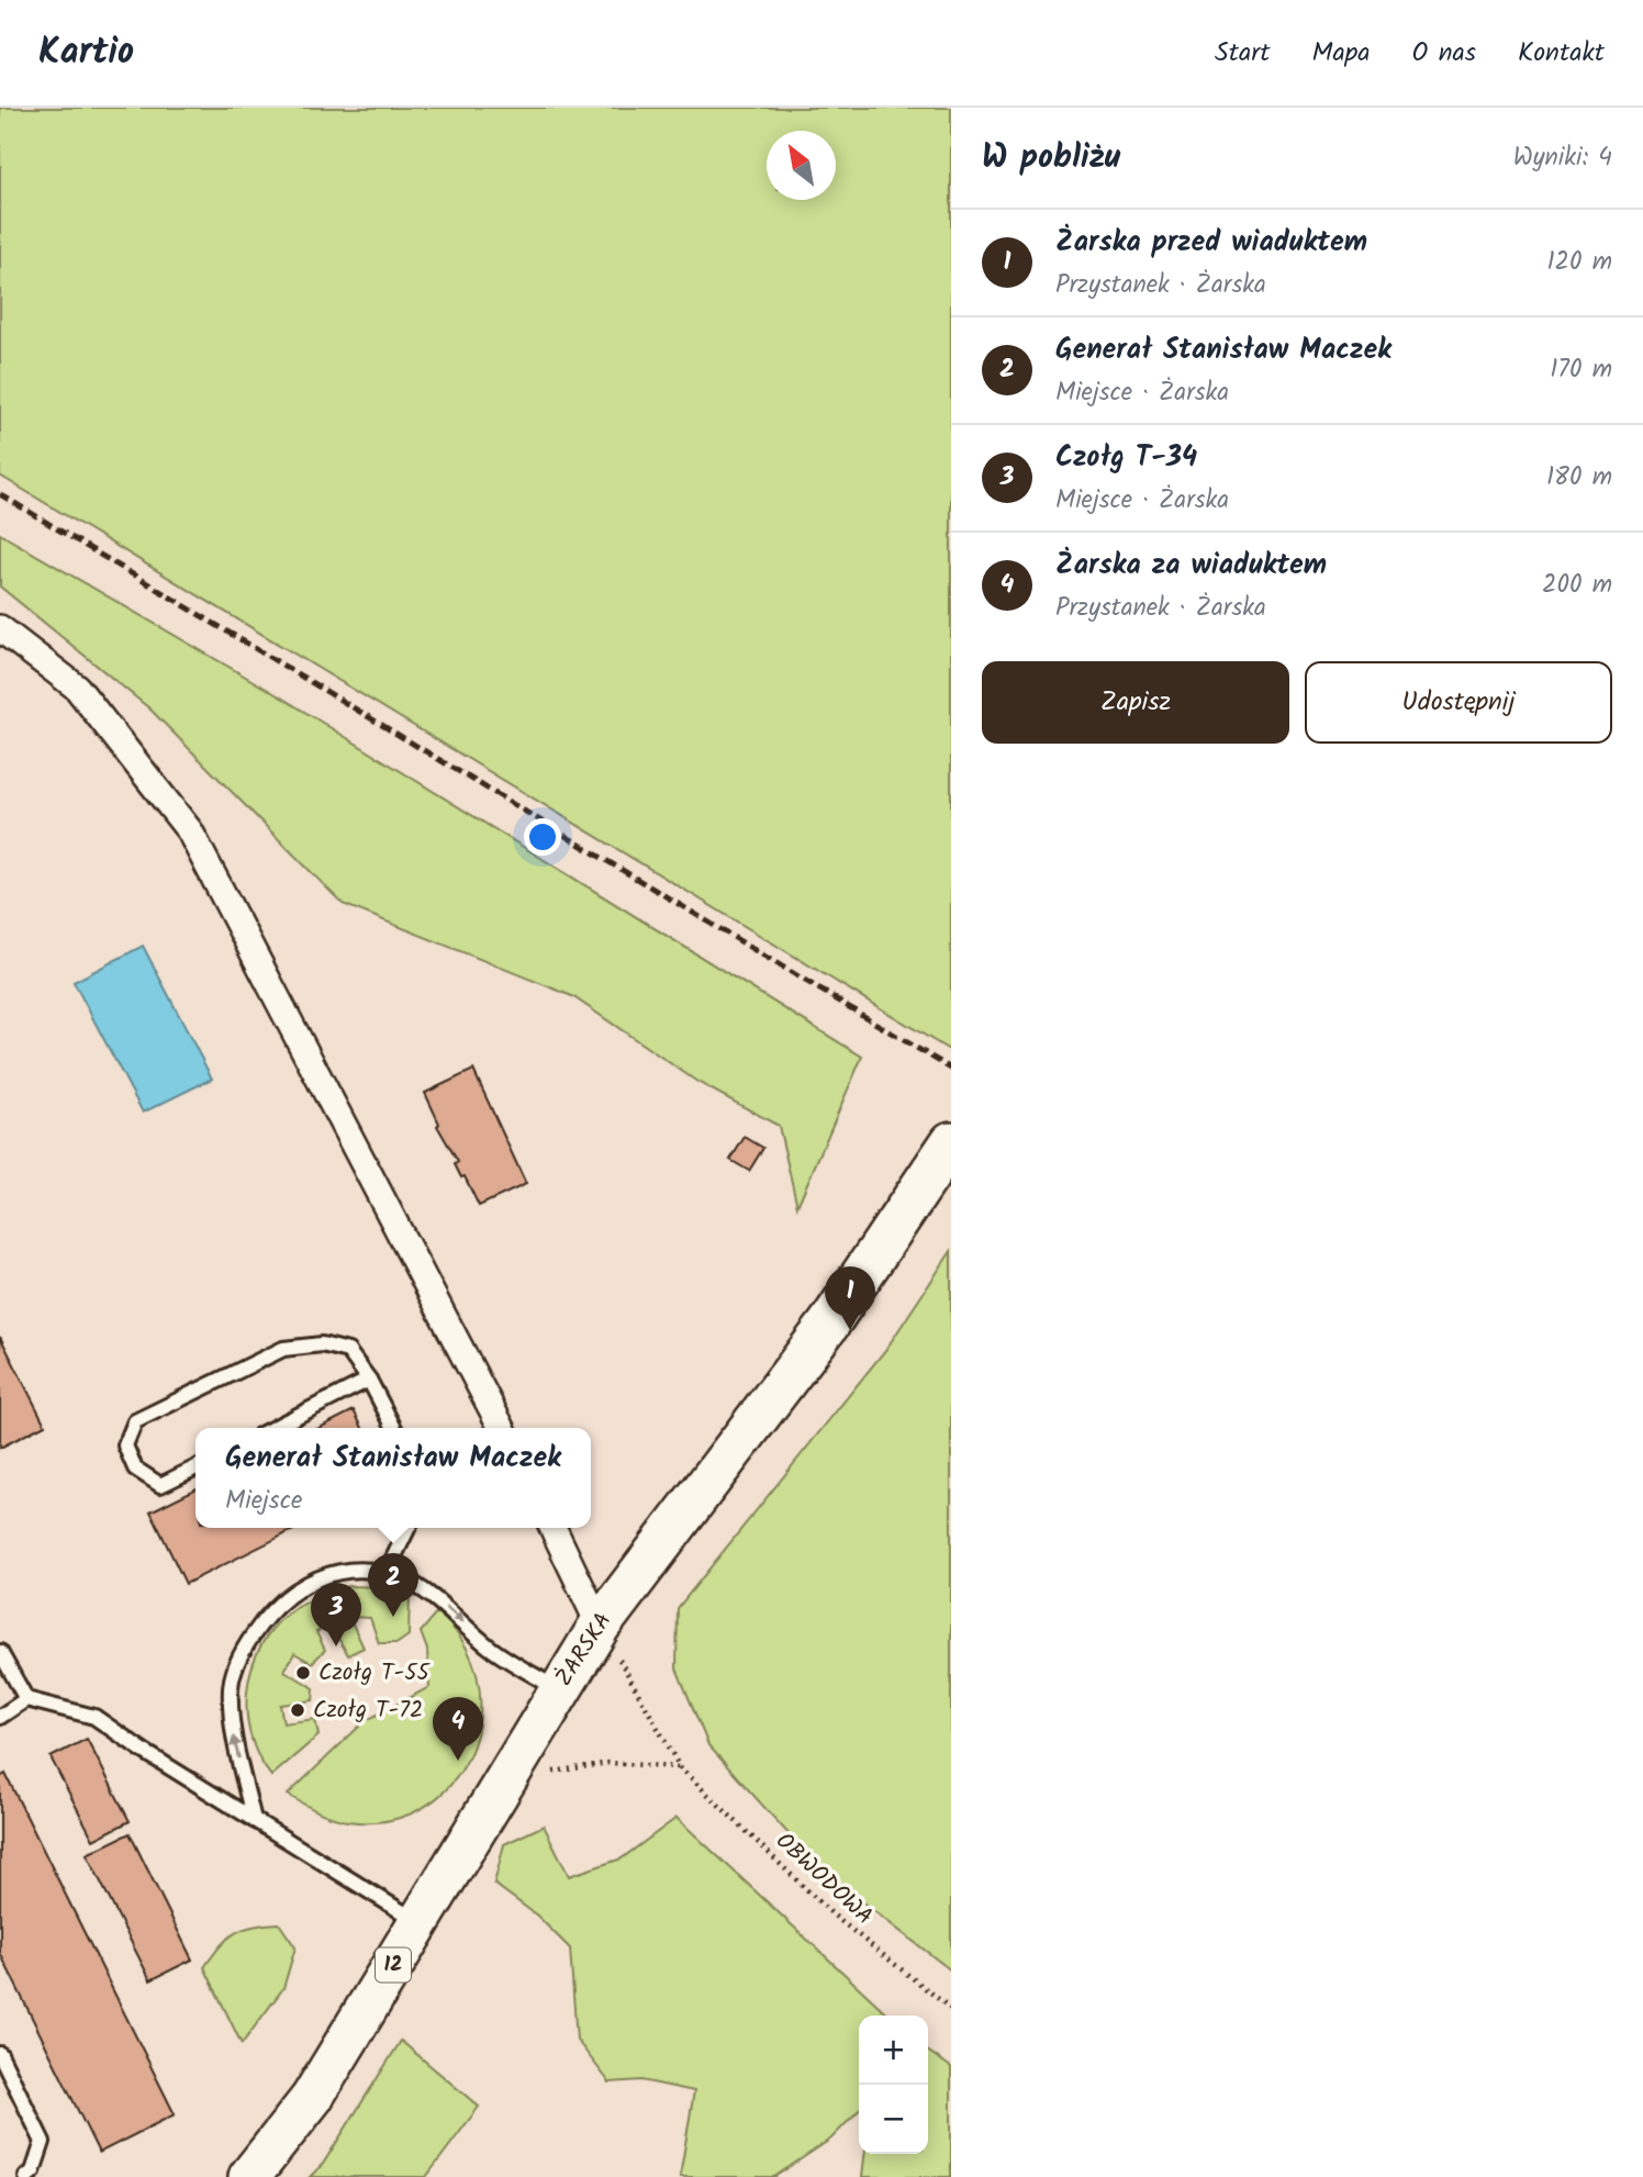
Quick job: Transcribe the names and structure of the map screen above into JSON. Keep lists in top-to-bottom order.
{
  "streets": {
    "main road": ["ŻARSKA", "12"],
    "path": ["OBWODOWA"]
  },
  "crossings": [
    ["ŻARSKA", "OBWODOWA"]
  ],
  "places": ["Czołg T-55", "Czołg T-72"],
  "north": "top left",
  "page": {
    "header": "Kartio",
    "nav": [
      "Start",
      "Mapa",
      "O nas",
      "Kontakt"
    ],
    "heading": ["W pobliżu", "Wyniki: 4"],
    "list": [
      {
        "mark": "1",
        "name": "Żarska przed wiaduktem",
        "note": "Przystanek · Żarska",
        "value": "120 m"
      },
      {
        "mark": "2",
        "name": "Generał Stanisław Maczek",
        "note": "Miejsce · Żarska",
        "value": "170 m"
      },
      {
        "mark": "3",
        "name": "Czołg T-34",
        "note": "Miejsce · Żarska",
        "value": "180 m"
      },
      {
        "mark": "4",
        "name": "Żarska za wiaduktem",
        "note": "Przystanek · Żarska",
        "value": "200 m"
      }
    ],
    "buttons": ["Zapisz", "Udostępnij"],
    "pins": [
      "1",
      "2",
      "3",
      "4"
    ],
    "popup": ["Generał Stanisław Maczek", "Miejsce"],
    "map_buttons": ["+", "−"]
  }
}
